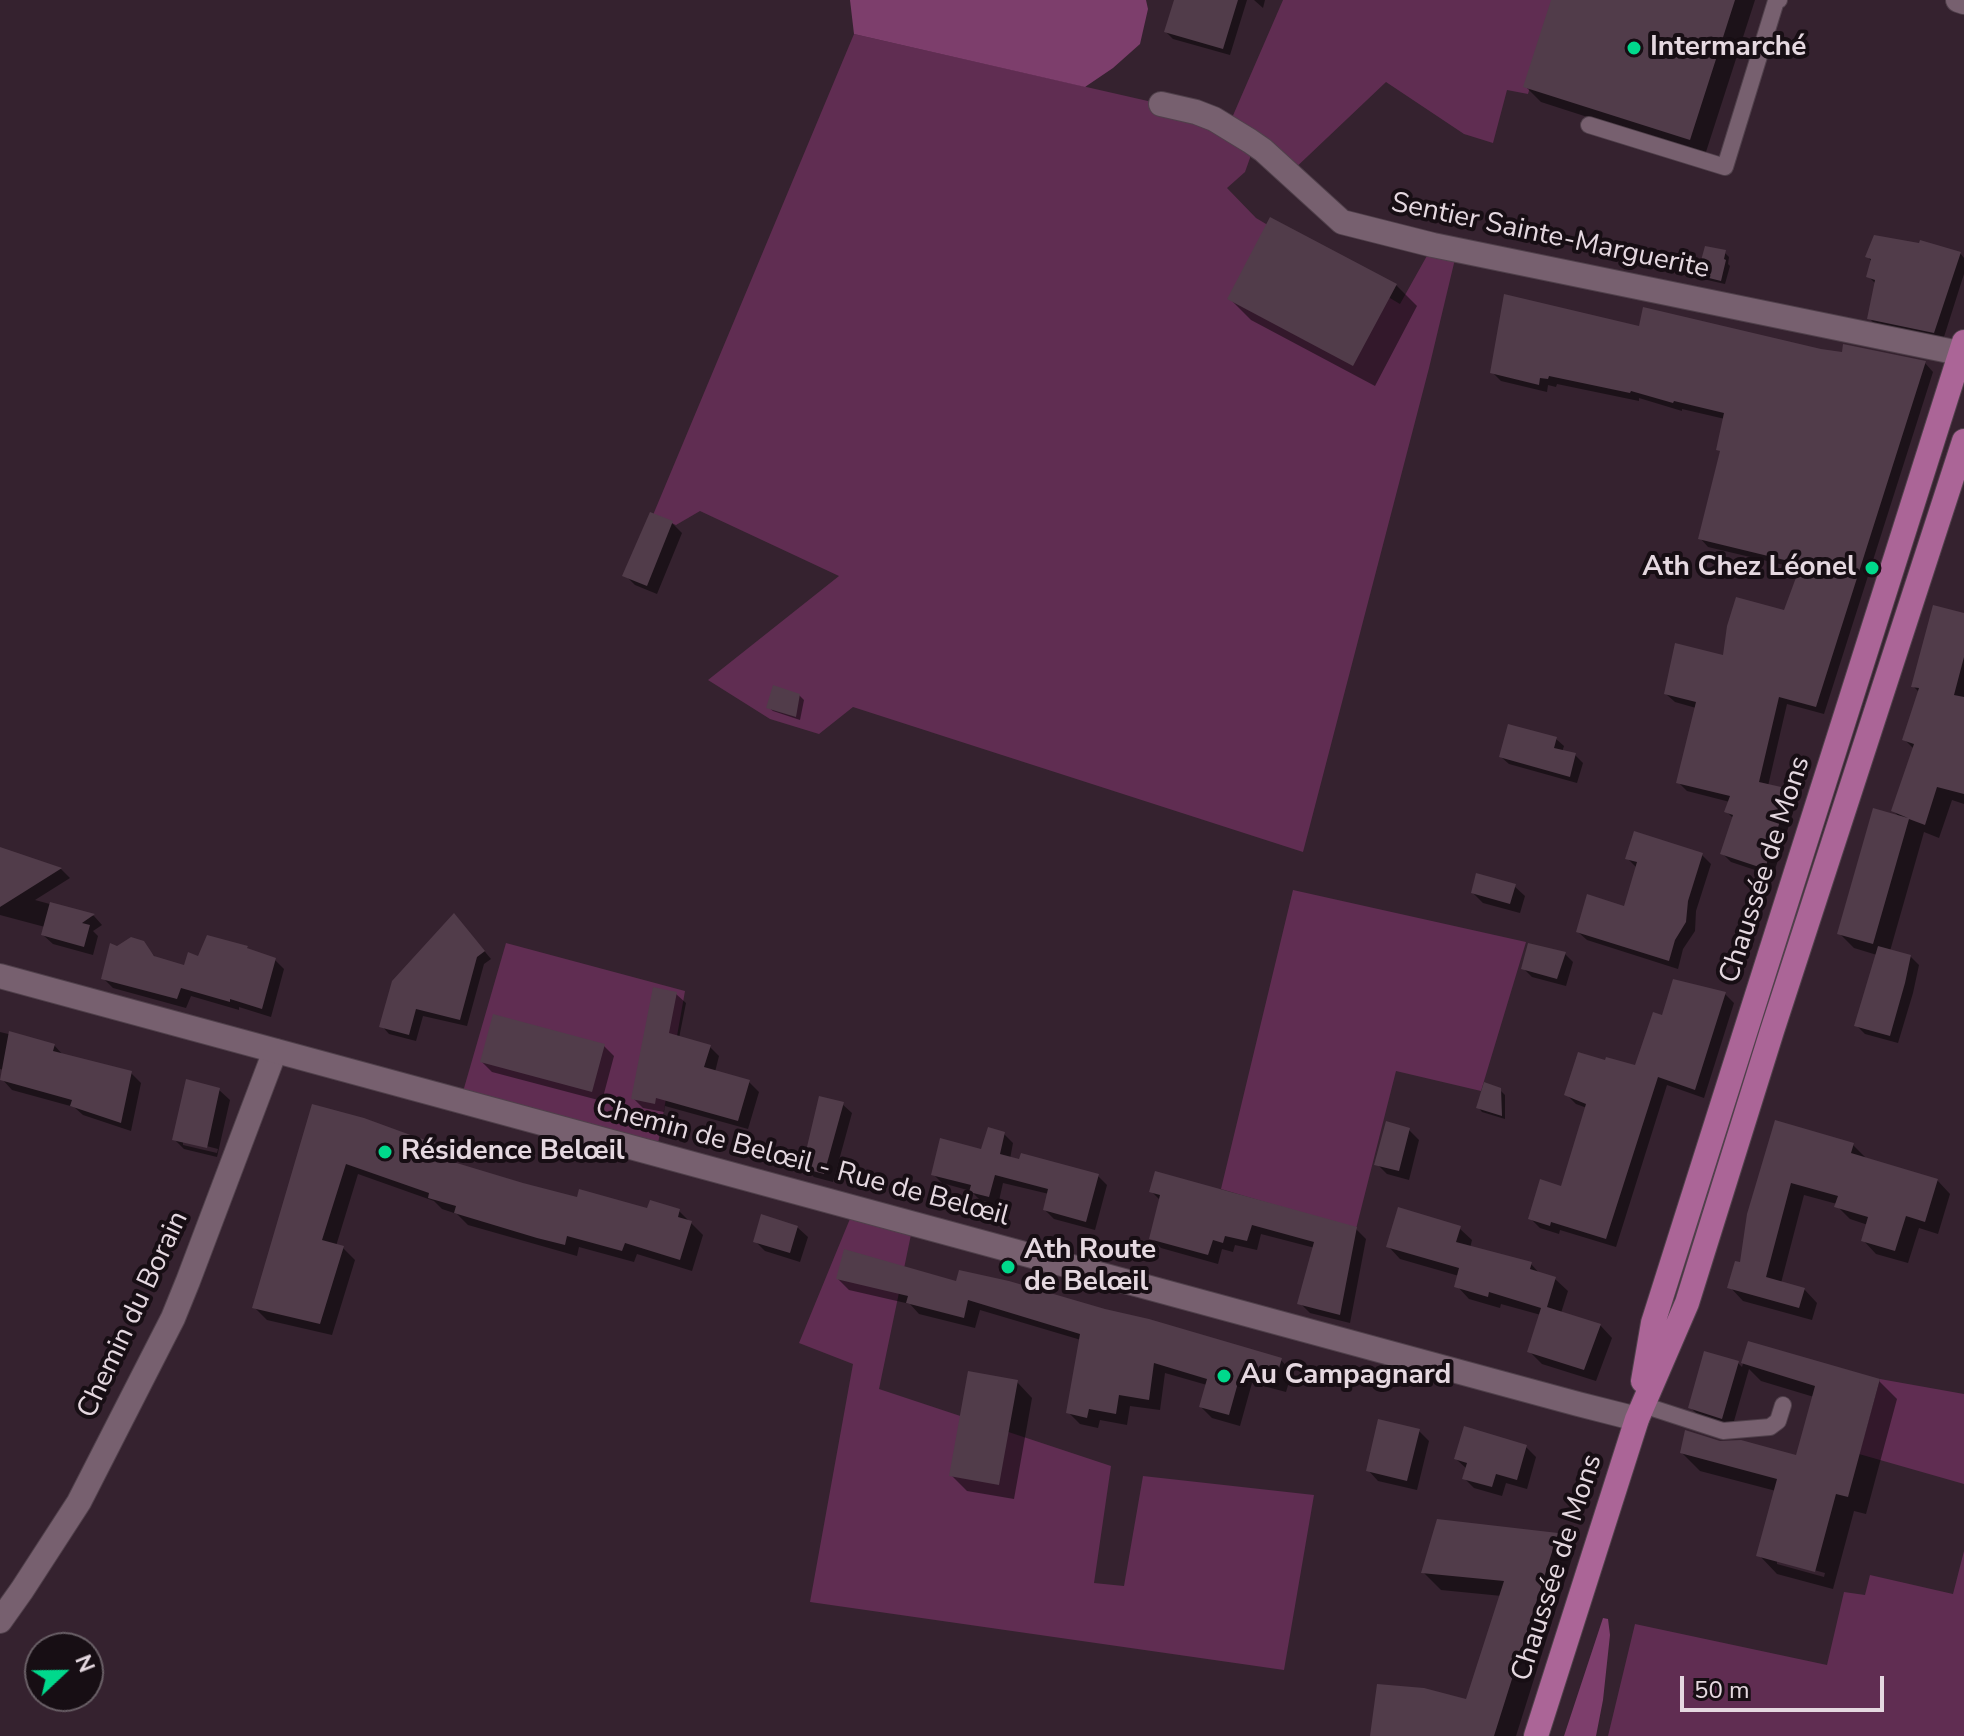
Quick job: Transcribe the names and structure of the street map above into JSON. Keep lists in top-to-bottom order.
{
  "streets": {
    "main road": ["Chaussée de Mons"],
    "street": ["Sentier Sainte-Marguerite", "Chemin de Belœil - Rue de Belœil", "Chemin du Borain"]
  },
  "crossings": [
    ["Sentier Sainte-Marguerite", "Chaussée de Mons"],
    ["Chaussée de Mons", "Chemin de Belœil - Rue de Belœil"],
    ["Chemin de Belœil - Rue de Belœil", "Chemin du Borain"]
  ],
  "places": [
    "Intermarché",
    "Ath Chez Léonel",
    "Résidence Belœil",
    "Ath Route de Belœil",
    "Au Campagnard"
  ],
  "scale_bar": "50 m",
  "north": "right"
}
